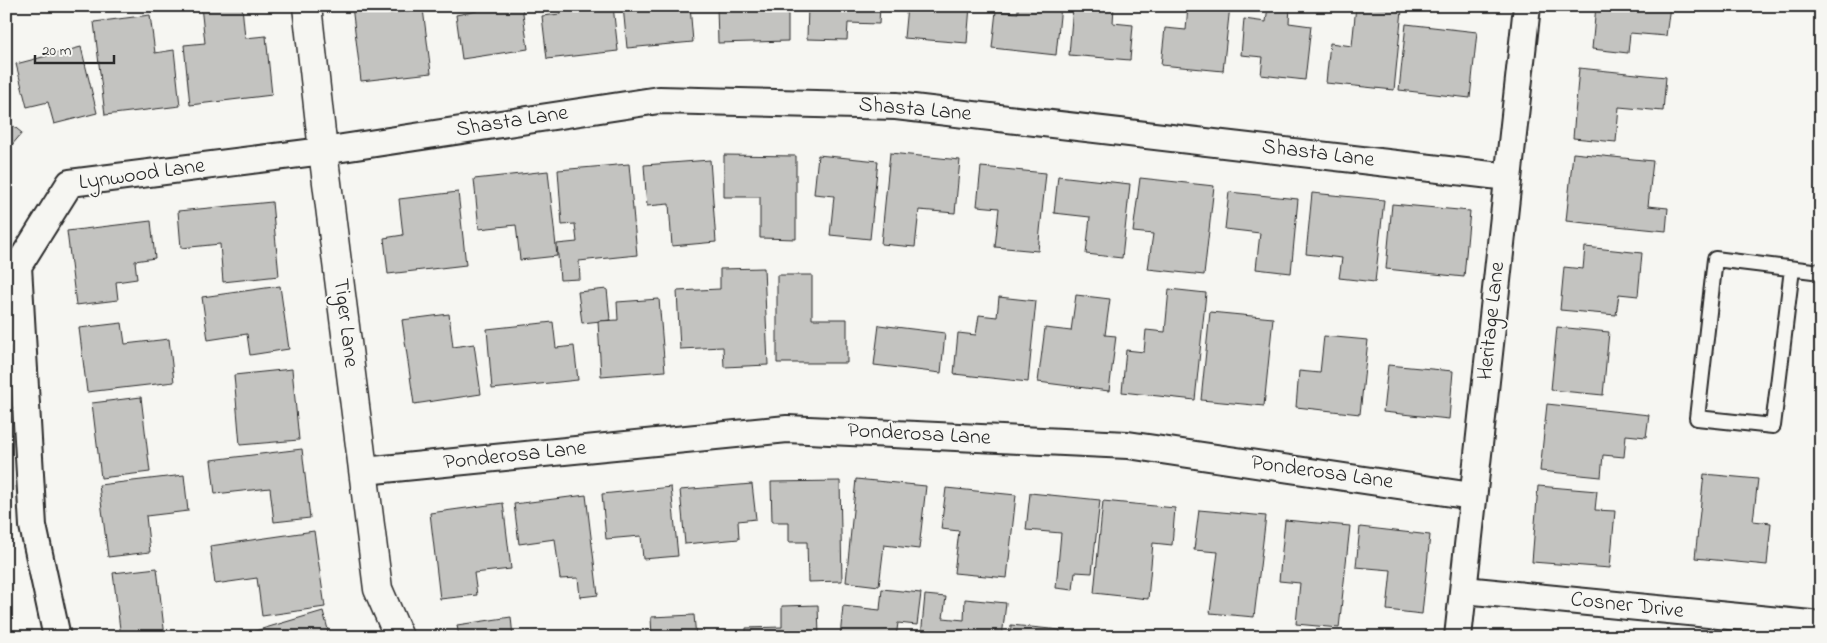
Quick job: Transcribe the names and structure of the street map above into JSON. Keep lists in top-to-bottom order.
{
  "streets": {
    "street": [
      "Shasta Lane",
      "Lynwood Lane",
      "Heritage Lane",
      "Tiger Lane",
      "Ponderosa Lane",
      "Cosner Drive"
    ]
  },
  "crossings": [
    ["Shasta Lane", "Lynwood Lane"],
    ["Shasta Lane", "Heritage Lane"],
    ["Shasta Lane", "Tiger Lane"],
    ["Lynwood Lane", "Tiger Lane"],
    ["Heritage Lane", "Ponderosa Lane"],
    ["Heritage Lane", "Cosner Drive"],
    ["Tiger Lane", "Ponderosa Lane"]
  ],
  "scale_bar": "20 m"
}
